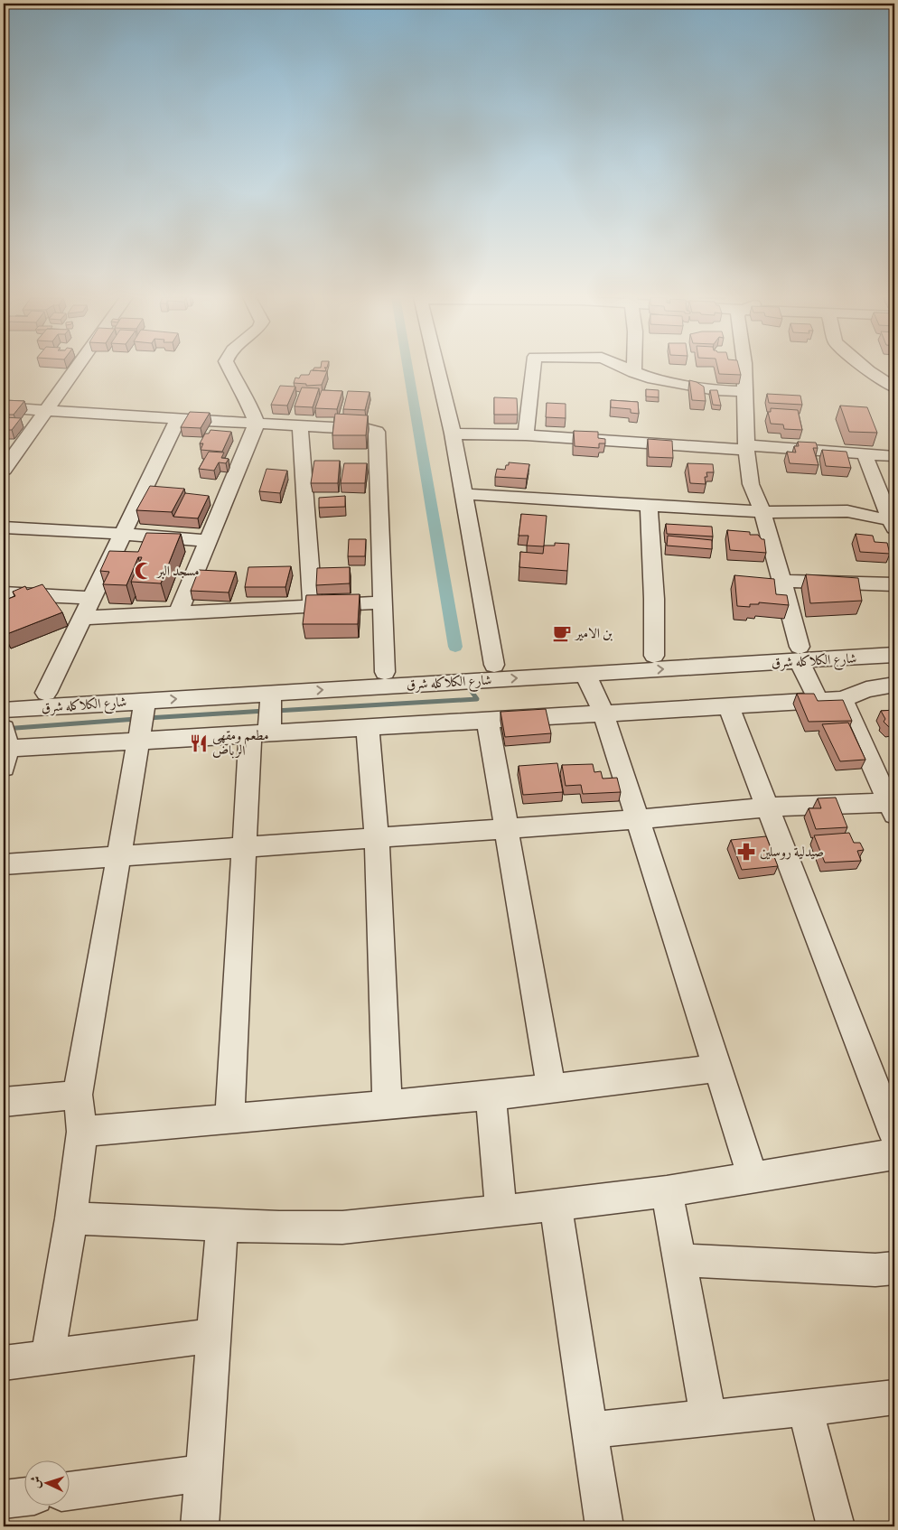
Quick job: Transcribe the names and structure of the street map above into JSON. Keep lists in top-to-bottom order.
{
  "streets": {
    "street": ["شارع الكلاكله شرق"]
  },
  "places": {
    "mosque": ["مسجد البر"],
    "cafe": ["بن الامير"],
    "restaurant": ["مطعم ومقهى الرباض"],
    "pharmacy": ["صيدلية روسلين"]
  },
  "north": "left"
}
